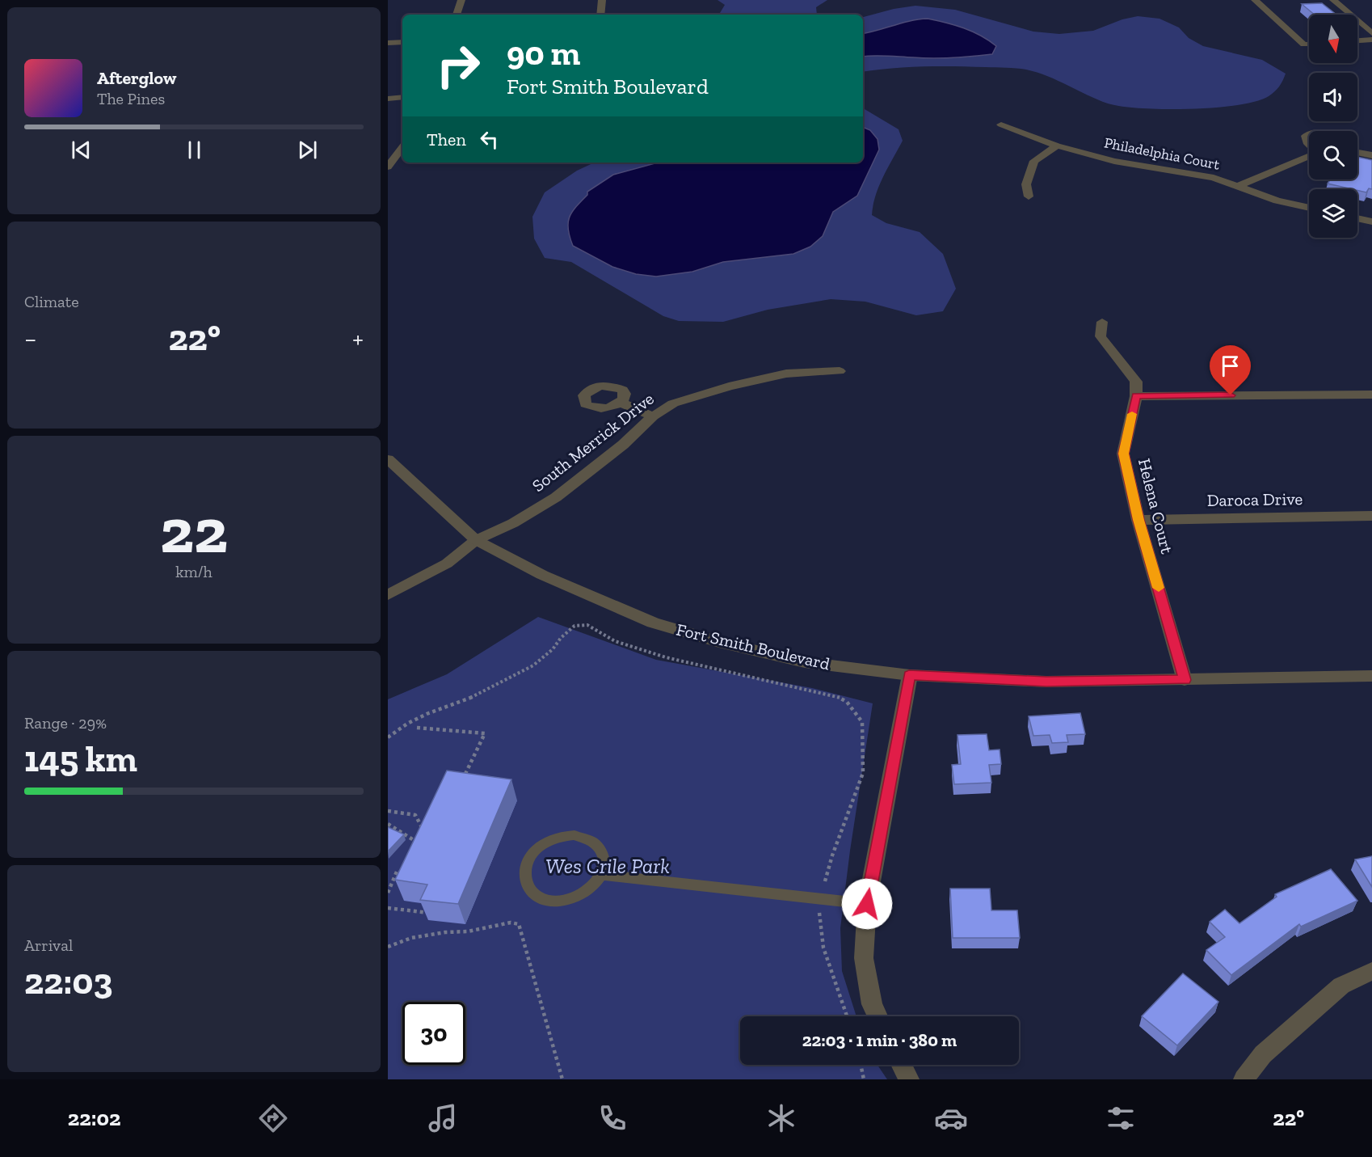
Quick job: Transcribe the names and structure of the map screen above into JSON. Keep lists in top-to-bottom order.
{
  "streets": {
    "street": [
      "Philadelphia Court",
      "South Merrick Drive",
      "Daroca Drive",
      "Helena Court",
      "Fort Smith Boulevard"
    ]
  },
  "crossings": [
    ["South Merrick Drive", "Fort Smith Boulevard"],
    ["Daroca Drive", "Helena Court"],
    ["Helena Court", "Fort Smith Boulevard"]
  ],
  "parks": ["Wes Crile Park"],
  "north": "bottom",
  "page": {
    "turn": ["90 m", "Fort Smith Boulevard"],
    "song": ["Afterglow", "The Pines"],
    "then": "Then",
    "tile": [
      "Climate",
      ["22", "km/h"],
      ["Range · 29%", "145 km"],
      ["Arrival", "22:03"]
    ],
    "heat": ["−", "22°", "+"],
    "limit": "30",
    "trip": "22:03 · 1 min · 380 m",
    "tabs": ["22:02", "22°"]
  }
}
